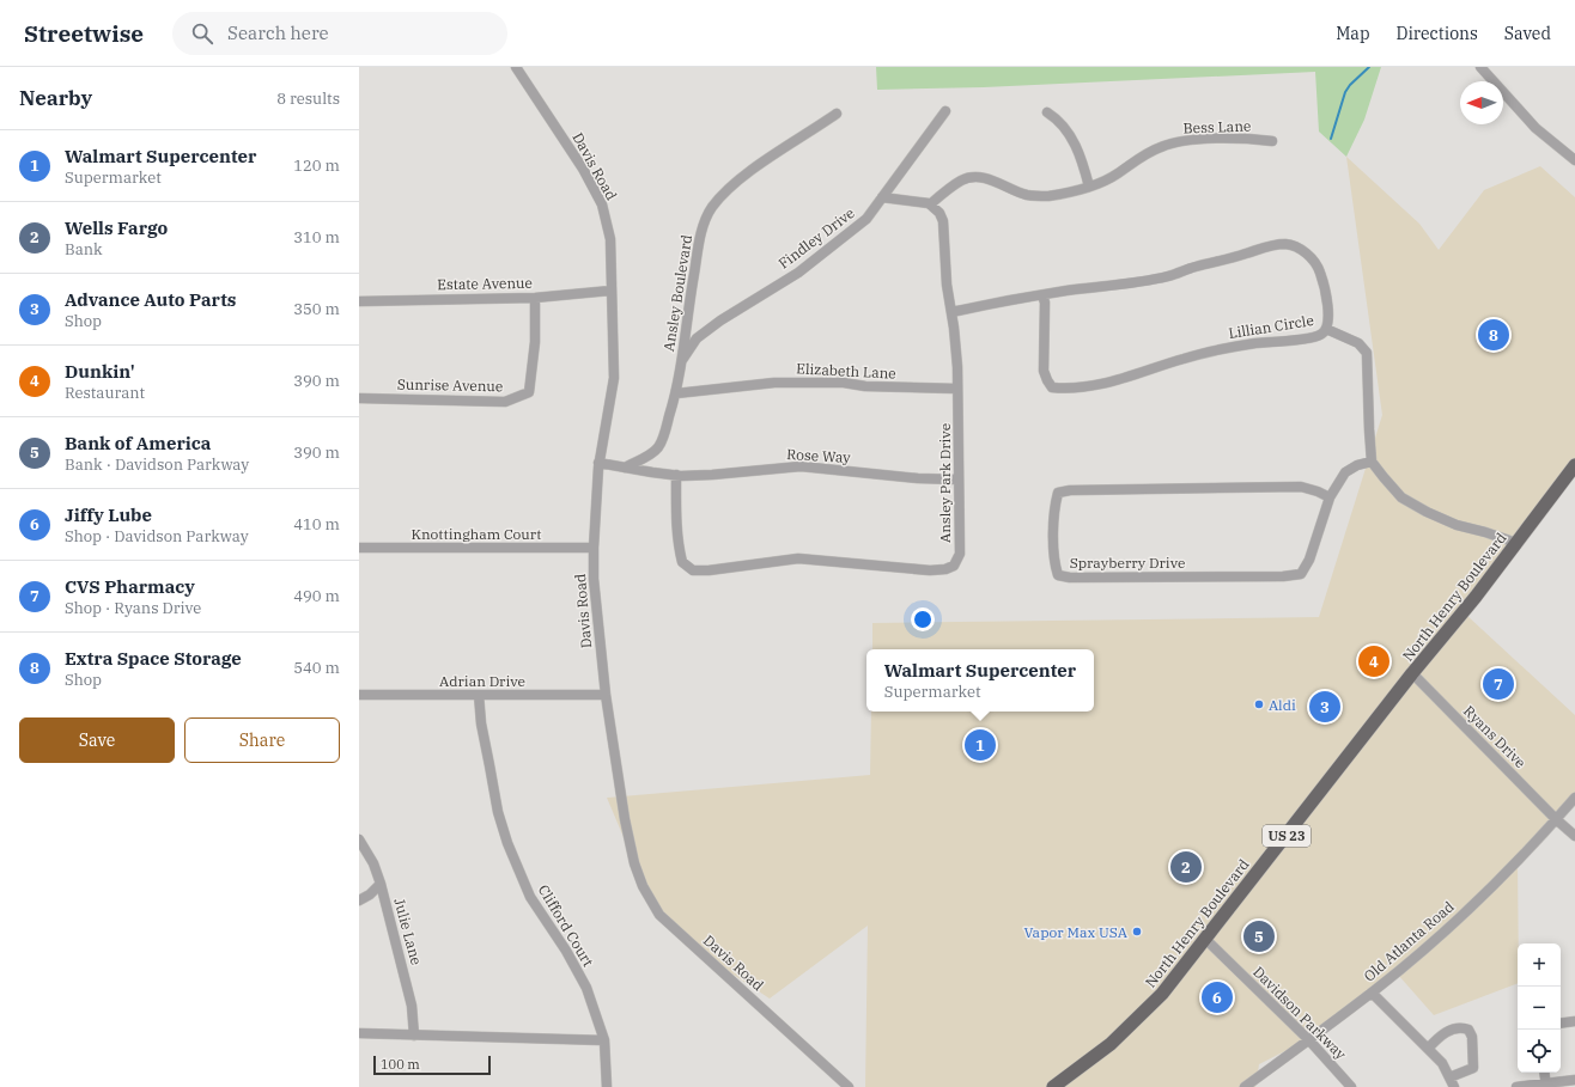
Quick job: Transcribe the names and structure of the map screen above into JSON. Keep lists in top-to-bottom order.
{
  "streets": {
    "highway": ["North Henry Boulevard", "US 23"],
    "street": [
      "Bess Lane",
      "Davis Road",
      "Findley Drive",
      "Estate Avenue",
      "Ansley Boulevard",
      "Lillian Circle",
      "Elizabeth Lane",
      "Sunrise Avenue",
      "Rose Way",
      "Ansley Park Drive",
      "Knottingham Court",
      "Sprayberry Drive",
      "Adrian Drive",
      "Ryans Drive",
      "Clifford Court",
      "Julie Lane",
      "Old Atlanta Road",
      "Davidson Parkway"
    ]
  },
  "crossings": [
    ["Bess Lane", "Ansley Park Drive"],
    ["Davis Road", "Estate Avenue"],
    ["Davis Road", "Knottingham Court"],
    ["Davis Road", "Adrian Drive"],
    ["Findley Drive", "Ansley Boulevard"],
    ["Estate Avenue", "Sunrise Avenue"],
    ["Ansley Boulevard", "Elizabeth Lane"],
    ["Lillian Circle", "Ansley Park Drive"],
    ["Elizabeth Lane", "Ansley Park Drive"],
    ["Rose Way", "Ansley Park Drive"],
    ["North Henry Boulevard", "Ryans Drive"],
    ["North Henry Boulevard", "Davidson Parkway"],
    ["Adrian Drive", "Clifford Court"],
    ["Ryans Drive", "Old Atlanta Road"],
    ["Old Atlanta Road", "Davidson Parkway"]
  ],
  "places": ["Aldi", "Vapor Max USA"],
  "scale_bar": "100 m",
  "north": "left",
  "page": {
    "header": "Streetwise",
    "search": "Search here",
    "nav": ["Map", "Directions", "Saved"],
    "heading": ["Nearby", "8 results"],
    "list": [
      {
        "mark": "1",
        "name": "Walmart Supercenter",
        "note": "Supermarket",
        "value": "120 m"
      },
      {
        "mark": "2",
        "name": "Wells Fargo",
        "note": "Bank",
        "value": "310 m"
      },
      {
        "mark": "3",
        "name": "Advance Auto Parts",
        "note": "Shop",
        "value": "350 m"
      },
      {
        "mark": "4",
        "name": "Dunkin'",
        "note": "Restaurant",
        "value": "390 m"
      },
      {
        "mark": "5",
        "name": "Bank of America",
        "note": "Bank · Davidson Parkway",
        "value": "390 m"
      },
      {
        "mark": "6",
        "name": "Jiffy Lube",
        "note": "Shop · Davidson Parkway",
        "value": "410 m"
      },
      {
        "mark": "7",
        "name": "CVS Pharmacy",
        "note": "Shop · Ryans Drive",
        "value": "490 m"
      },
      {
        "mark": "8",
        "name": "Extra Space Storage",
        "note": "Shop",
        "value": "540 m"
      }
    ],
    "pins": [
      "8",
      "4",
      "7",
      "3",
      "1",
      "2",
      "5",
      "6"
    ],
    "popup": ["Walmart Supercenter", "Supermarket"],
    "buttons": ["Save", "Share"],
    "map_buttons": ["+", "−"],
    "scale": "100 m"
  }
}
